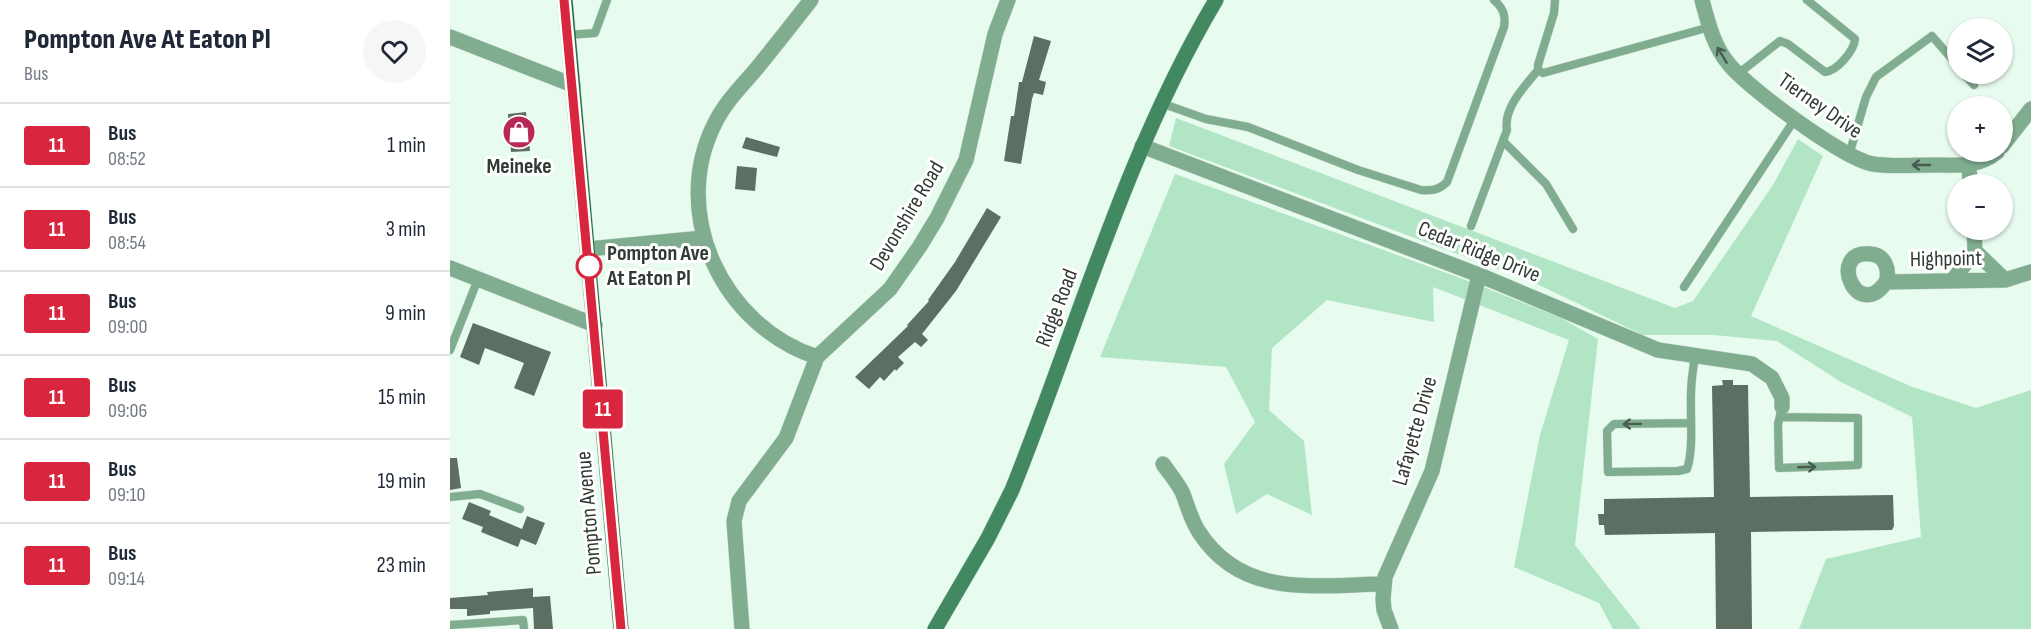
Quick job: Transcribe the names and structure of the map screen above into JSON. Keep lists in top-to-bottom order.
{
  "streets": {
    "main road": ["Ridge Road", "Pompton Avenue"],
    "street": [
      "Tierney Drive",
      "Devonshire Road",
      "Cedar Ridge Drive",
      "Highpoint",
      "Lafayette Drive"
    ]
  },
  "crossings": [
    ["Cedar Ridge Drive", "Ridge Road"],
    ["Cedar Ridge Drive", "Lafayette Drive"]
  ],
  "one_way": ["Tierney Drive"],
  "places": {
    "shop": ["Meineke"],
    "other": ["Pompton Ave At Eaton Pl"]
  },
  "lines": ["bus line 11"],
  "page": {
    "heading": ["Pompton Ave At Eaton Pl", "Bus"],
    "on_map": "11",
    "map_buttons": ["+", "−"],
    "list": [
      {
        "mark": "11",
        "name": "Bus",
        "note": "08:52",
        "value": "1 min"
      },
      {
        "mark": "11",
        "name": "Bus",
        "note": "08:54",
        "value": "3 min"
      },
      {
        "mark": "11",
        "name": "Bus",
        "note": "09:00",
        "value": "9 min"
      },
      {
        "mark": "11",
        "name": "Bus",
        "note": "09:06",
        "value": "15 min"
      },
      {
        "mark": "11",
        "name": "Bus",
        "note": "09:10",
        "value": "19 min"
      },
      {
        "mark": "11",
        "name": "Bus",
        "note": "09:14",
        "value": "23 min"
      }
    ]
  }
}
